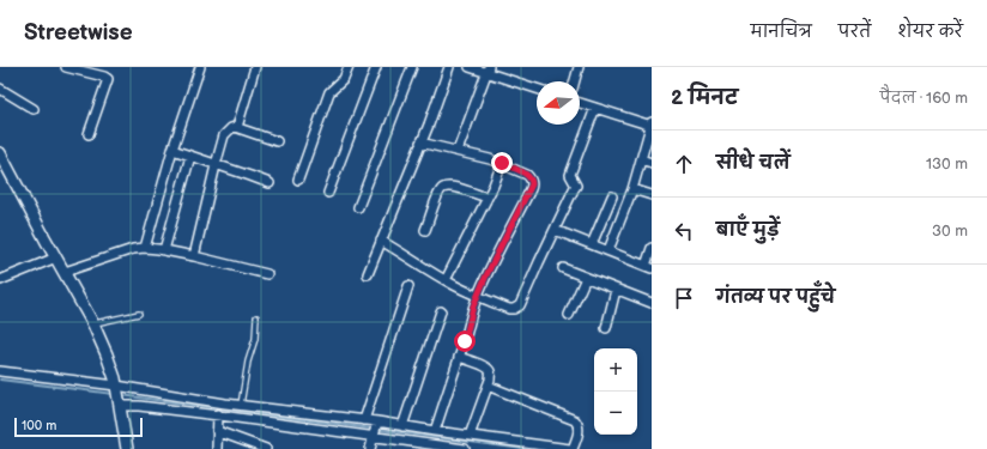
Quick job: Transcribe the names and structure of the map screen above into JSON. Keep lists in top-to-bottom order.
{
  "scale_bar": "100 m",
  "north": "left",
  "page": {
    "header": "Streetwise",
    "nav": ["मानचित्र", "परतें", "शेयर करें"],
    "heading": ["2 मिनट", "पैदल · 160 m"],
    "list": [
      ["सीधे चलें", "130 m"],
      ["बाएँ मुड़ें", "30 m"],
      "गंतव्य पर पहुँचे"
    ],
    "map_buttons": ["+", "−"],
    "scale": "100 m"
  }
}
